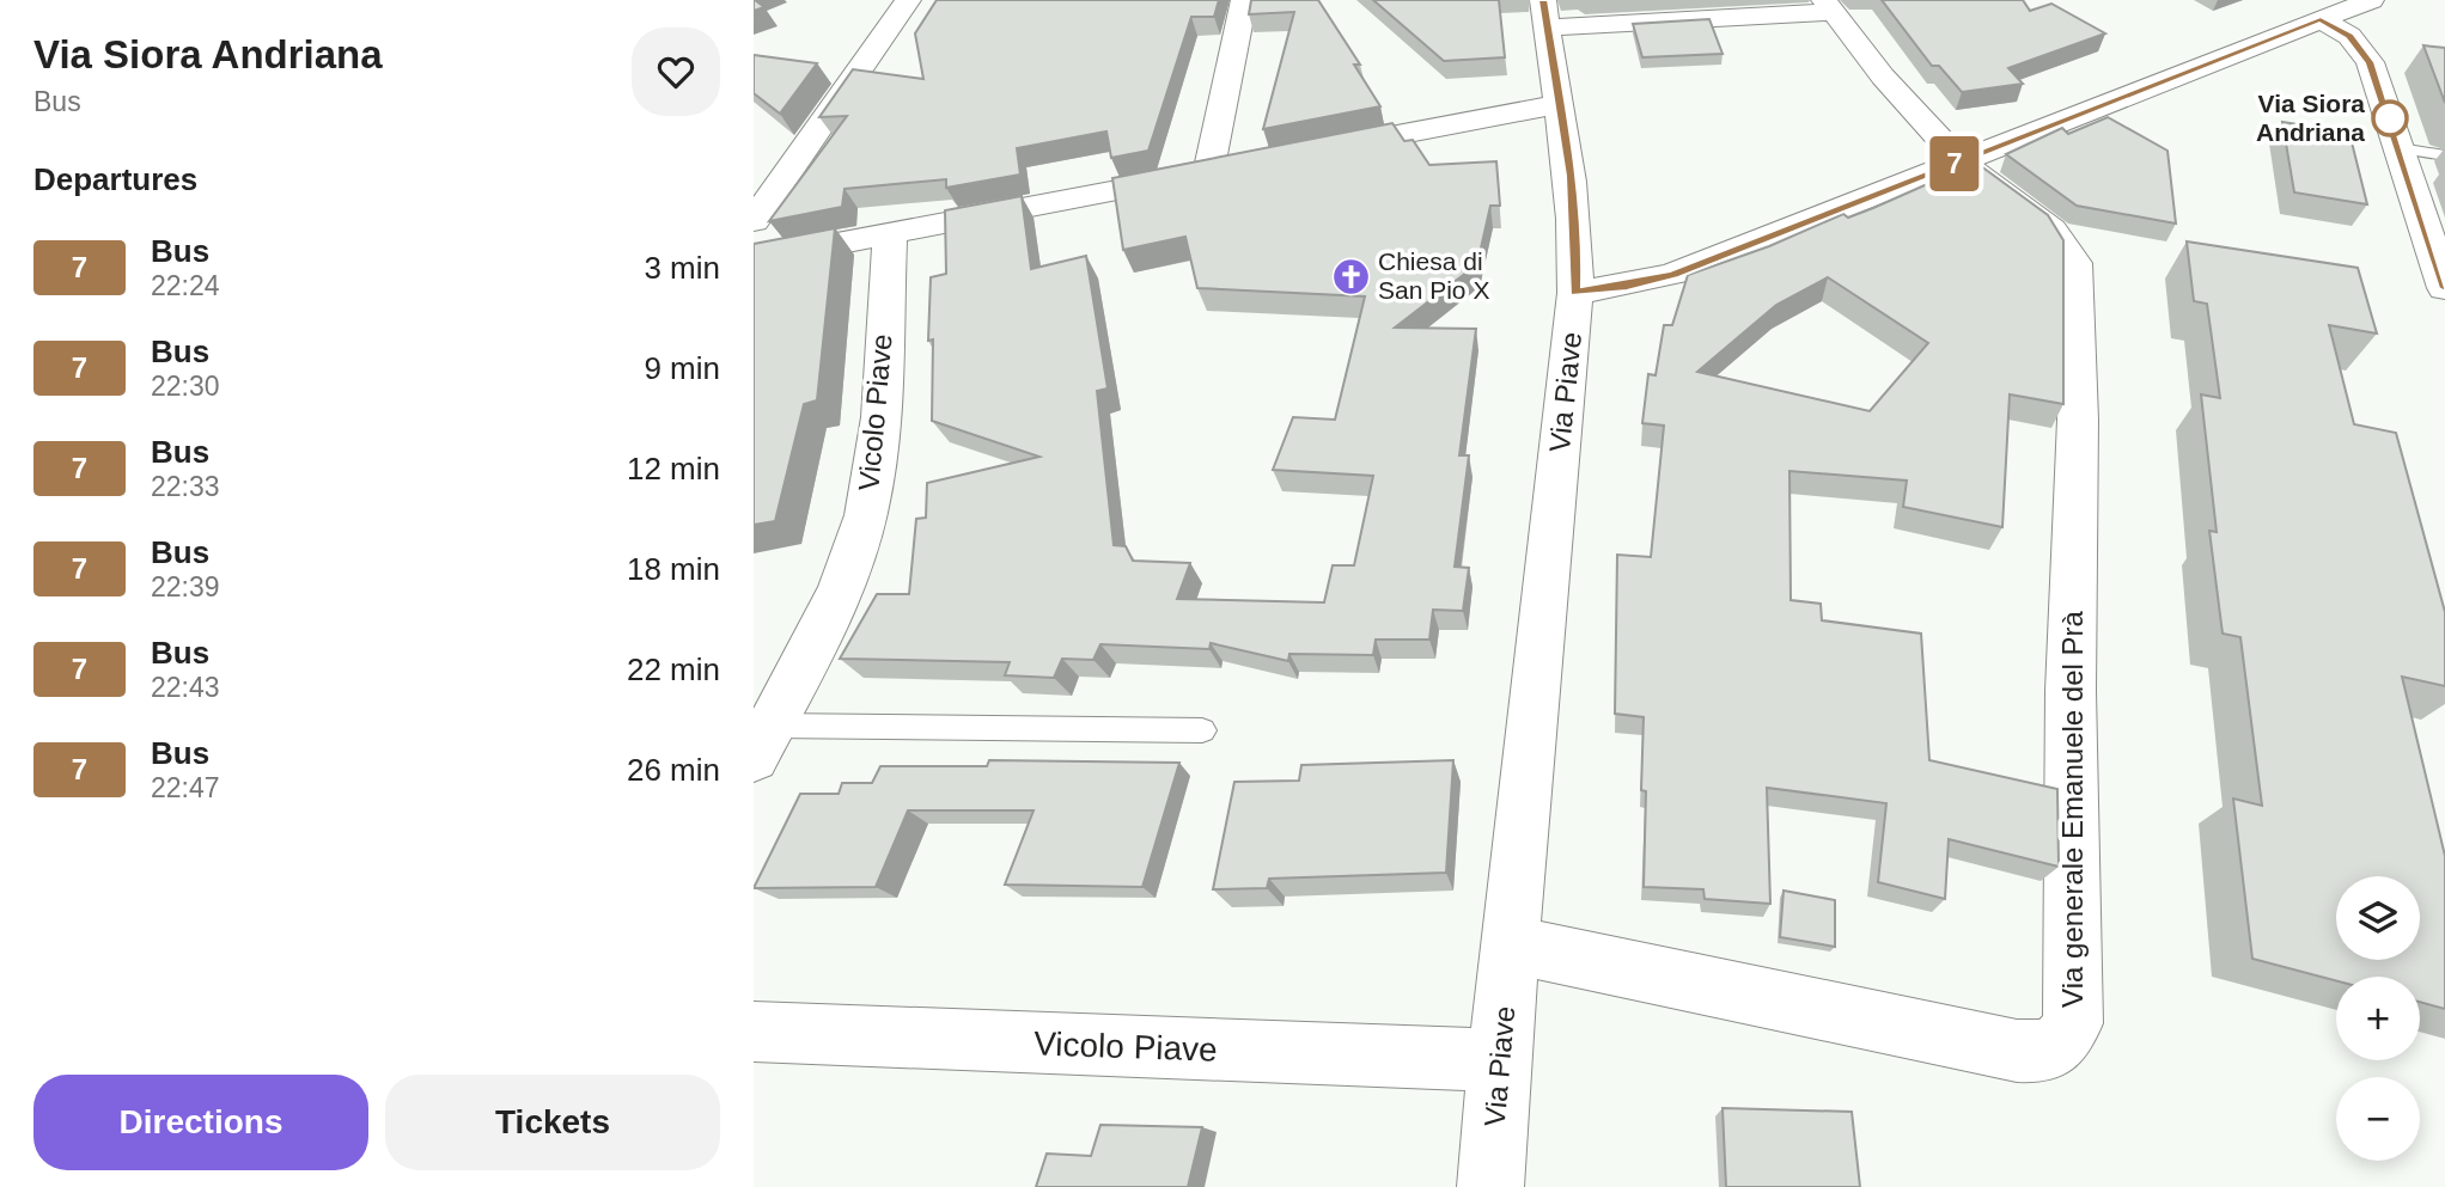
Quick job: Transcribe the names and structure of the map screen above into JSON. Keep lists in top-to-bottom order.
{
  "streets": {
    "street": ["Via Piave", "Vicolo Piave", "Via generale Emanuele del Prà"]
  },
  "crossings": [
    ["Via Piave", "Vicolo Piave"],
    ["Via Piave", "Via generale Emanuele del Prà"]
  ],
  "places": {
    "other": ["Via Siora Andriana"],
    "church": ["Chiesa di San Pio X"]
  },
  "lines": ["bus line 7"],
  "page": {
    "heading": [
      ["Via Siora Andriana", "Bus"],
      "Departures"
    ],
    "on_map": "7",
    "list": [
      {
        "mark": "7",
        "name": "Bus",
        "note": "22:24",
        "value": "3 min"
      },
      {
        "mark": "7",
        "name": "Bus",
        "note": "22:30",
        "value": "9 min"
      },
      {
        "mark": "7",
        "name": "Bus",
        "note": "22:33",
        "value": "12 min"
      },
      {
        "mark": "7",
        "name": "Bus",
        "note": "22:39",
        "value": "18 min"
      },
      {
        "mark": "7",
        "name": "Bus",
        "note": "22:43",
        "value": "22 min"
      },
      {
        "mark": "7",
        "name": "Bus",
        "note": "22:47",
        "value": "26 min"
      }
    ],
    "map_buttons": ["+", "−"],
    "buttons": ["Directions", "Tickets"]
  }
}
